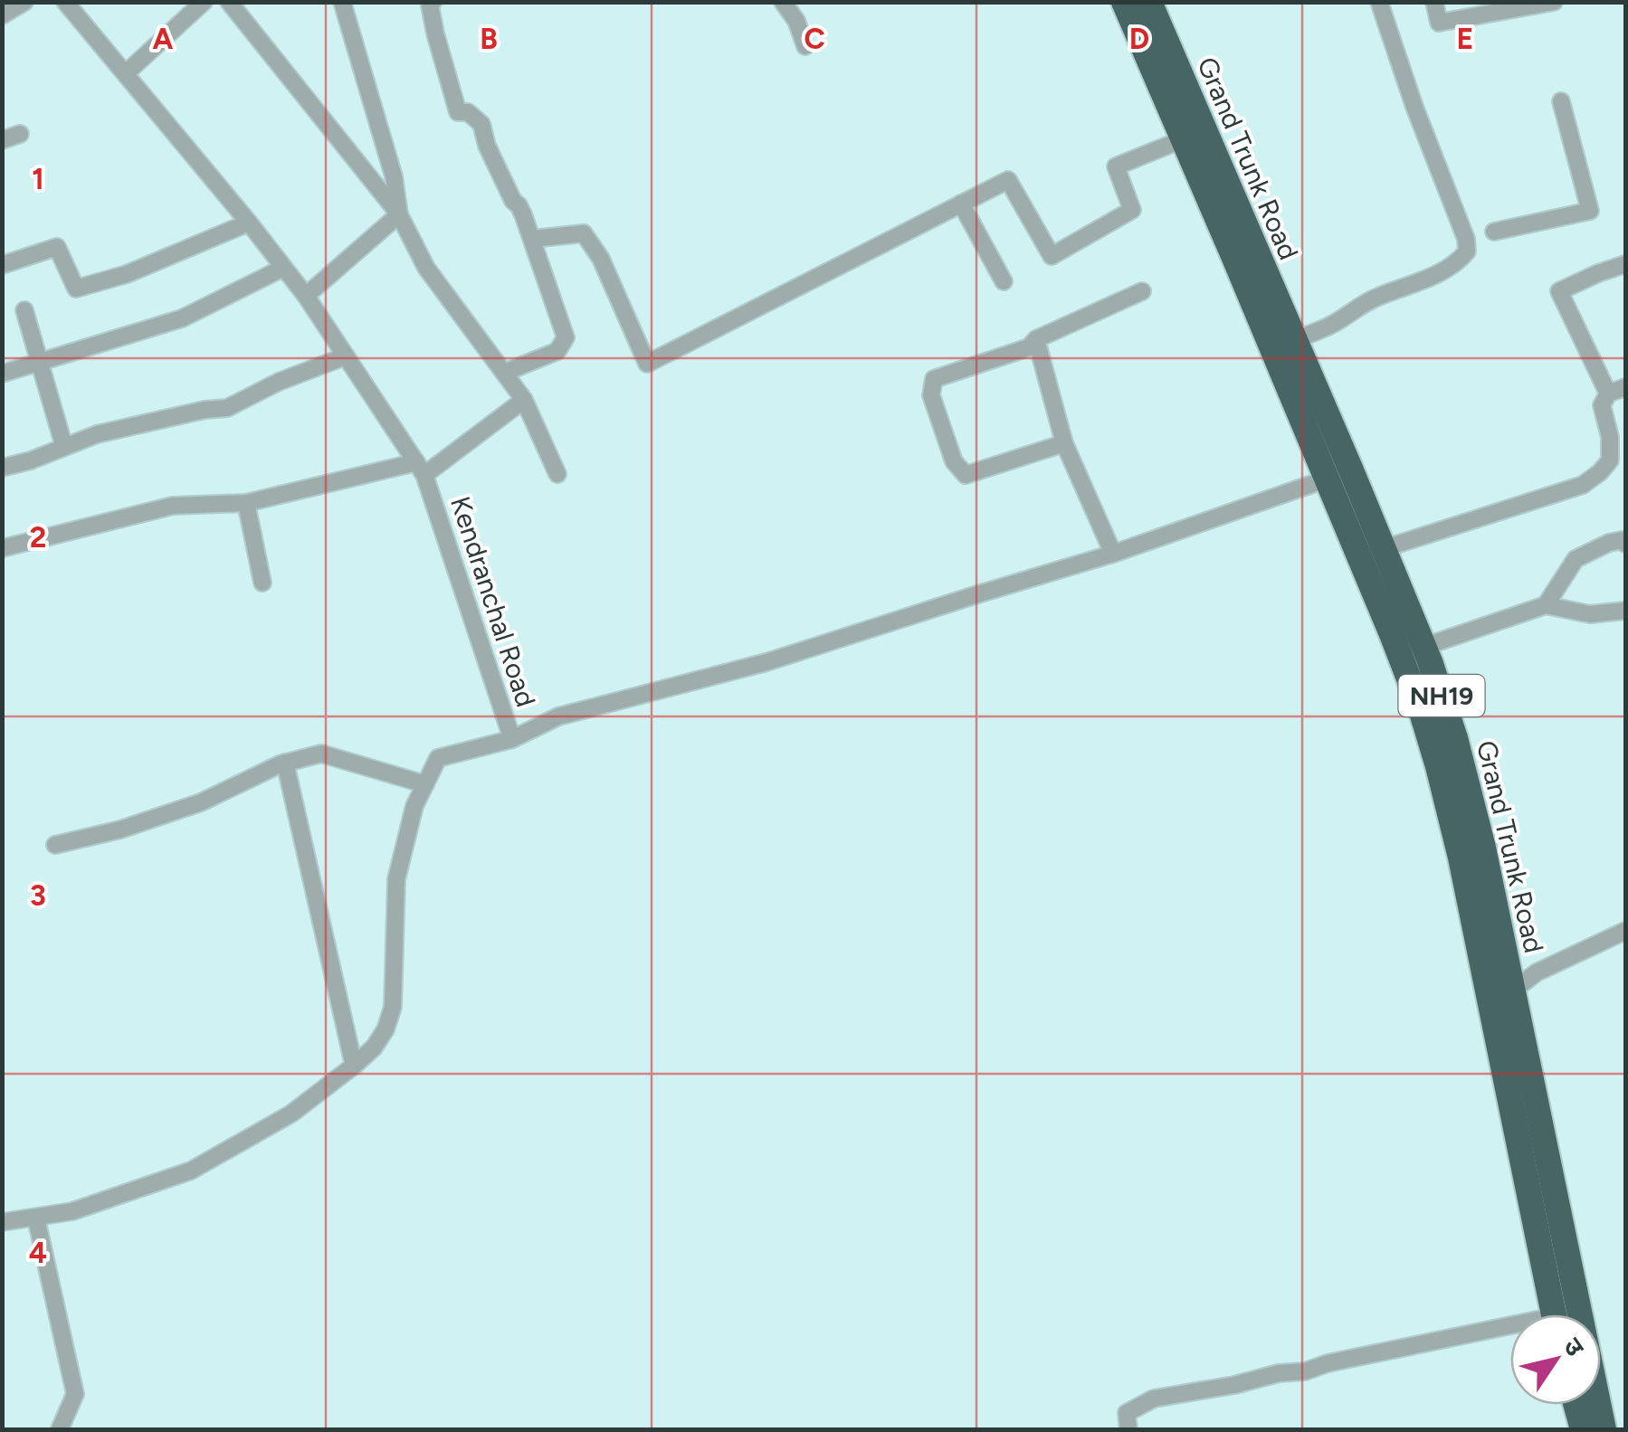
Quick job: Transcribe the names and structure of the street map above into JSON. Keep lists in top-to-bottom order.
{
  "streets": {
    "highway": ["Grand Trunk Road", "NH19"],
    "street": ["Kendranchal Road"]
  },
  "north": "top right",
  "grid": {
    "columns": [
      "A",
      "B",
      "C",
      "D",
      "E"
    ],
    "rows": [
      "1",
      "2",
      "3",
      "4"
    ]
  }
}
